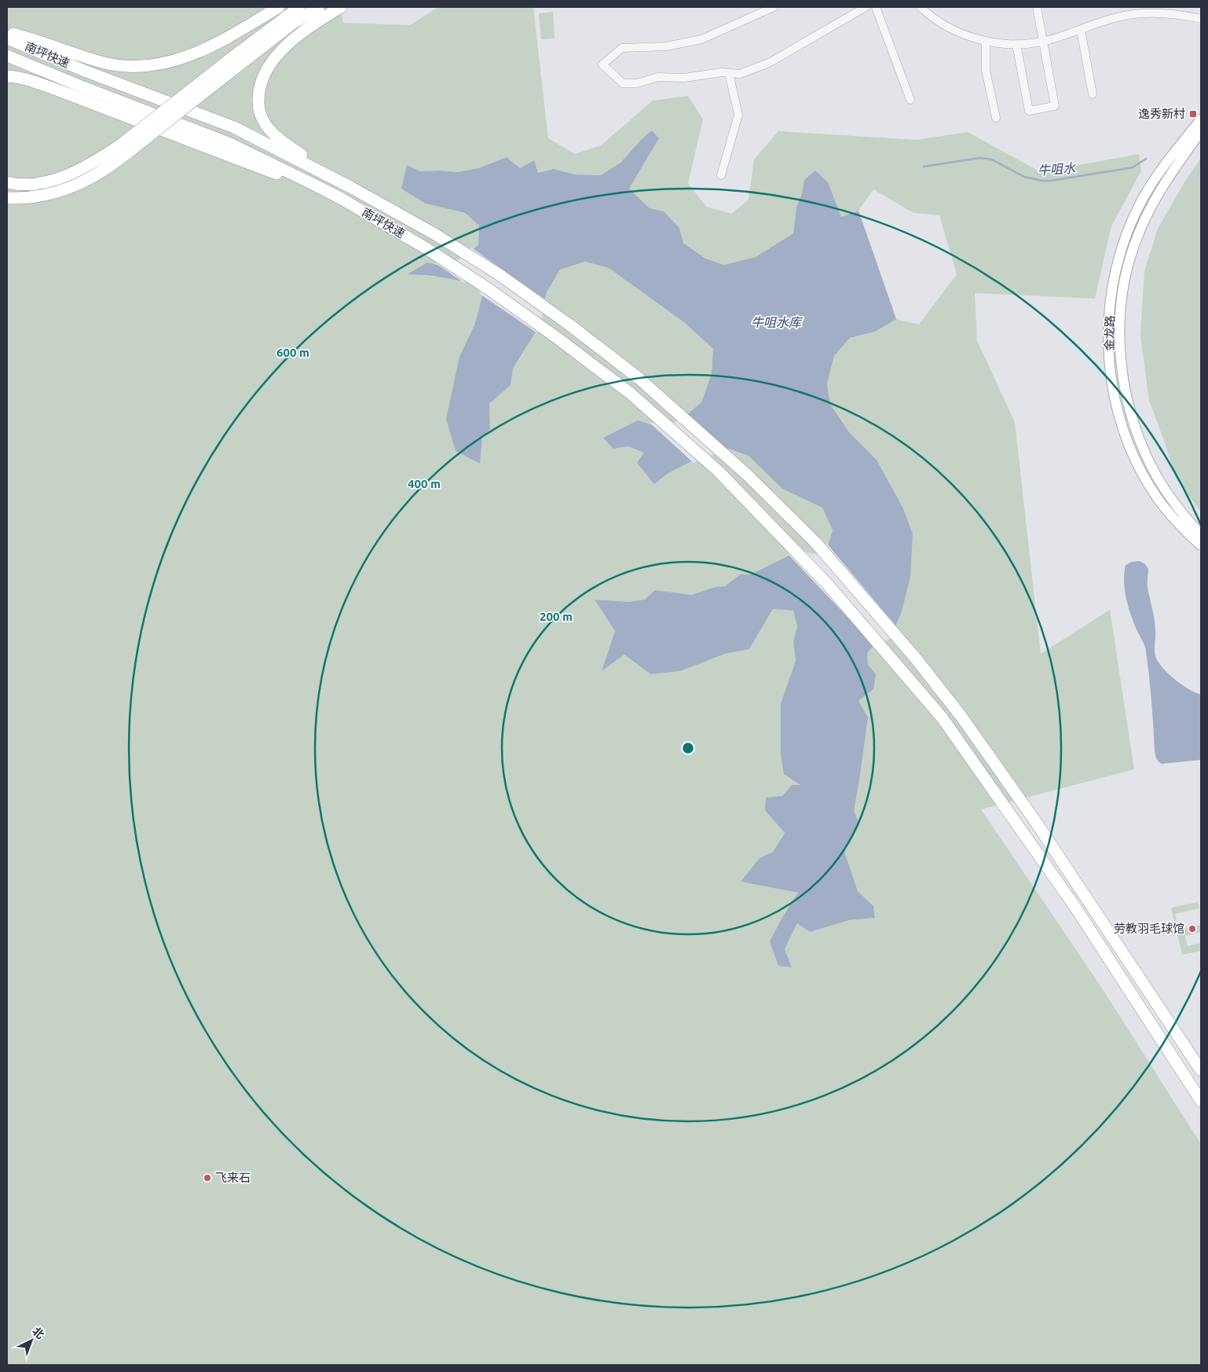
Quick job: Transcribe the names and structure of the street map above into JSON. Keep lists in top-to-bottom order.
{
  "streets": {
    "highway": ["南坪快速"],
    "main road": ["金龙路"]
  },
  "water": ["牛咀水", "牛咀水库"],
  "places": {
    "transit": ["逸秀新村"],
    "other": ["劳教羽毛球馆", "飞来石"]
  },
  "north": "top right",
  "rings": ["600 m", "400 m", "200 m"]
}
